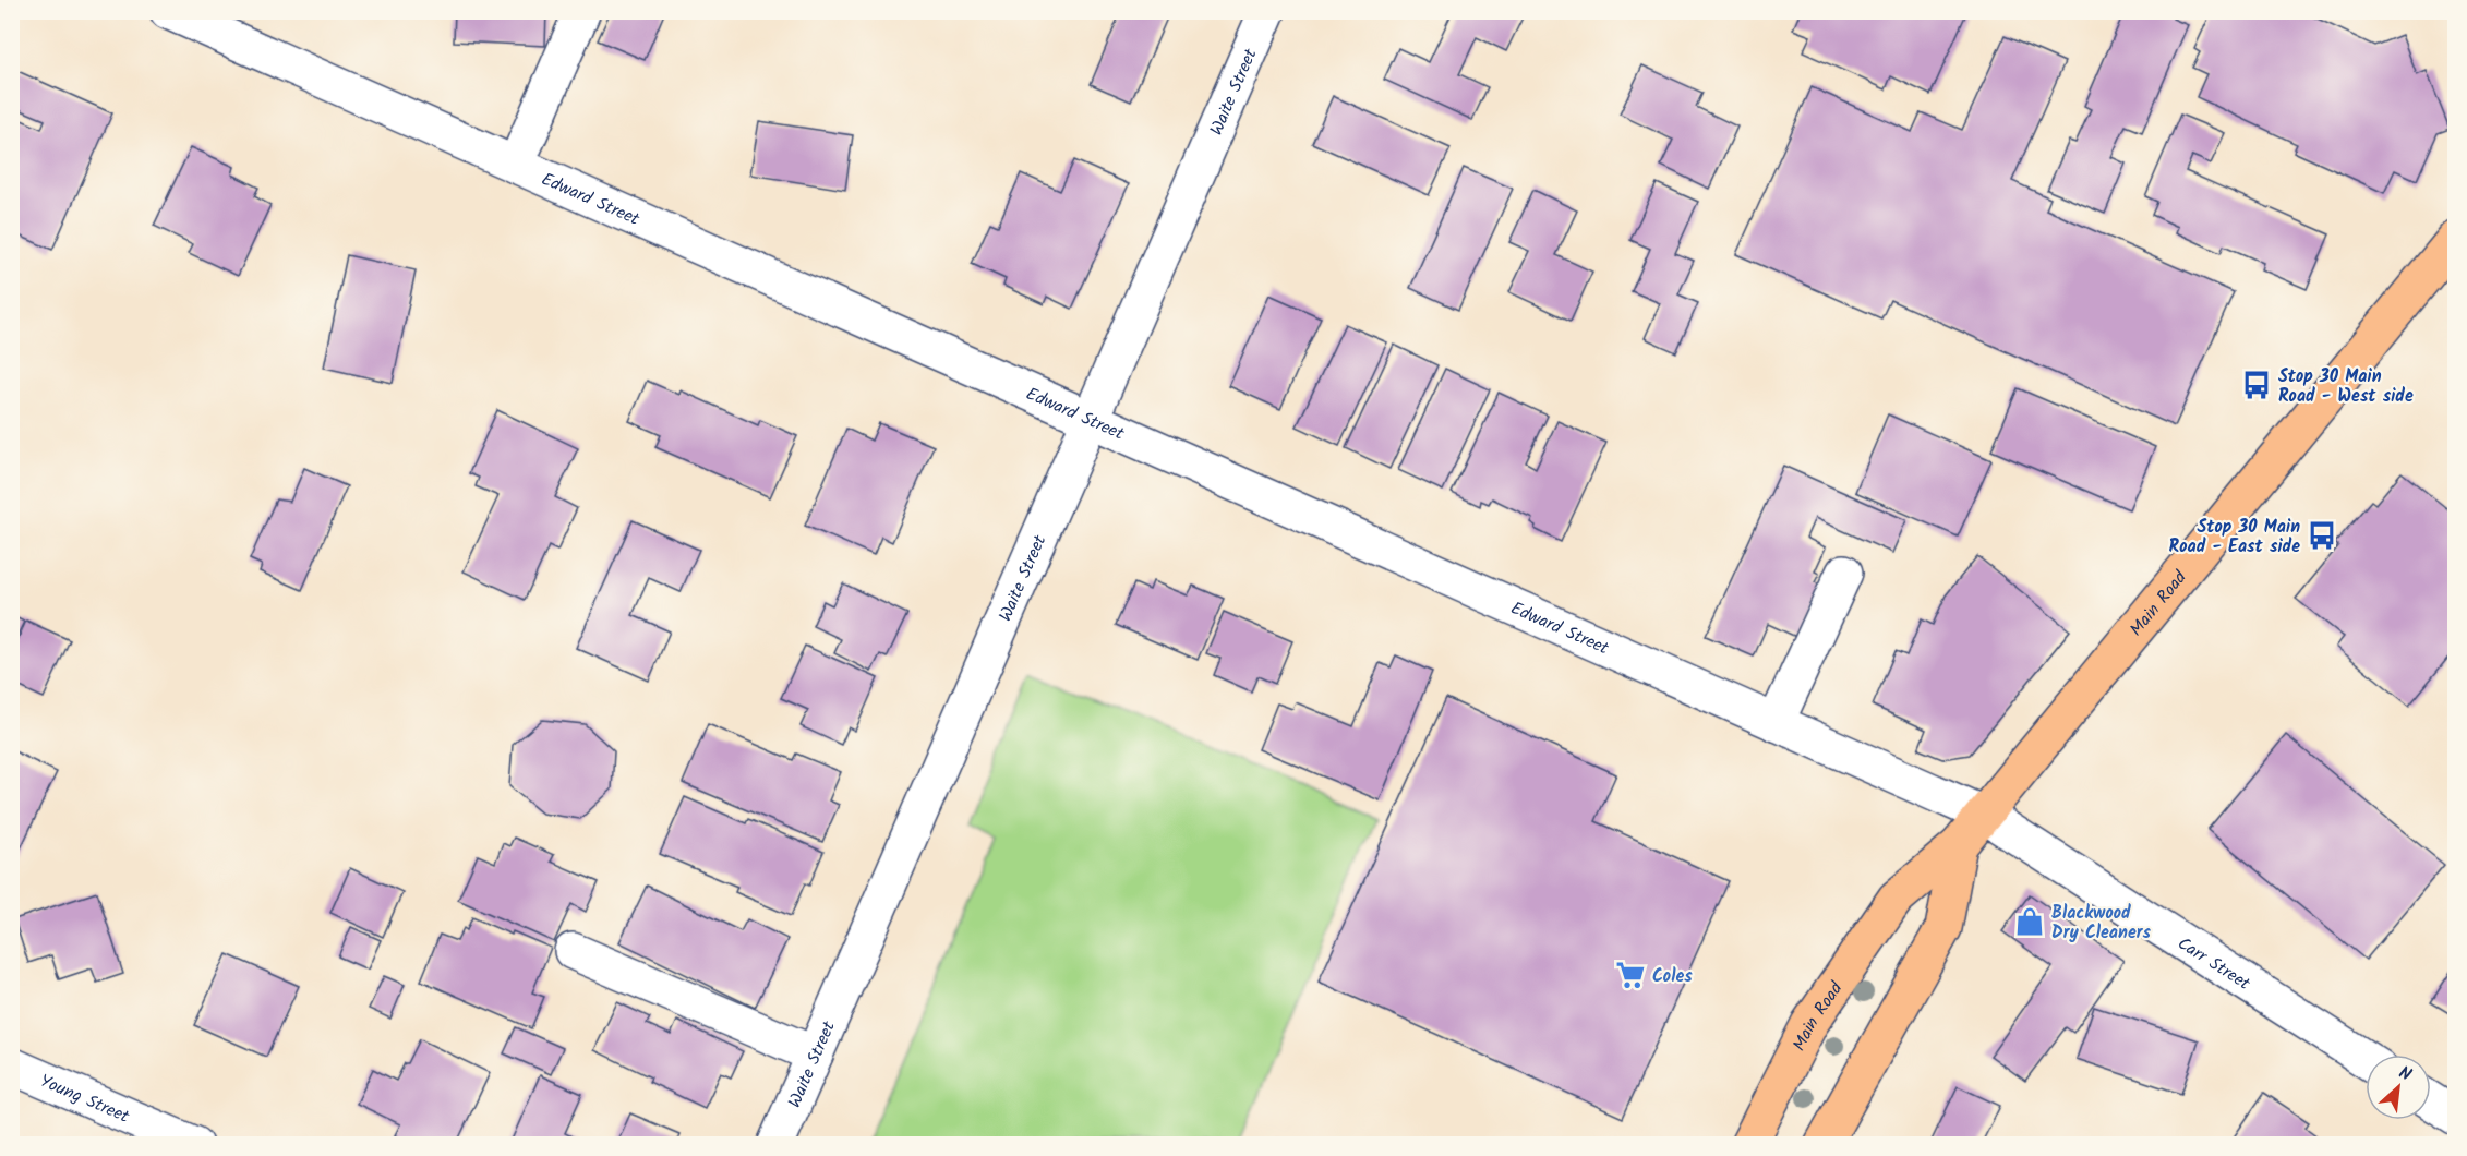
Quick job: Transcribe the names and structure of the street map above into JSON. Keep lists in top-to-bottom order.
{
  "streets": {
    "main road": ["Main Road"],
    "street": [
      "Waite Street",
      "Edward Street",
      "Carr Street",
      "Young Street"
    ]
  },
  "crossings": [
    ["Waite Street", "Edward Street"],
    ["Edward Street", "Main Road"],
    ["Edward Street", "Carr Street"],
    ["Main Road", "Carr Street"]
  ],
  "places": {
    "bus stop": ["Stop 30 Main Road - West side", "Stop 30 Main Road - East side"],
    "shop": ["Blackwood Dry Cleaners"],
    "supermarket": ["Coles"]
  },
  "north": "top right"
}
